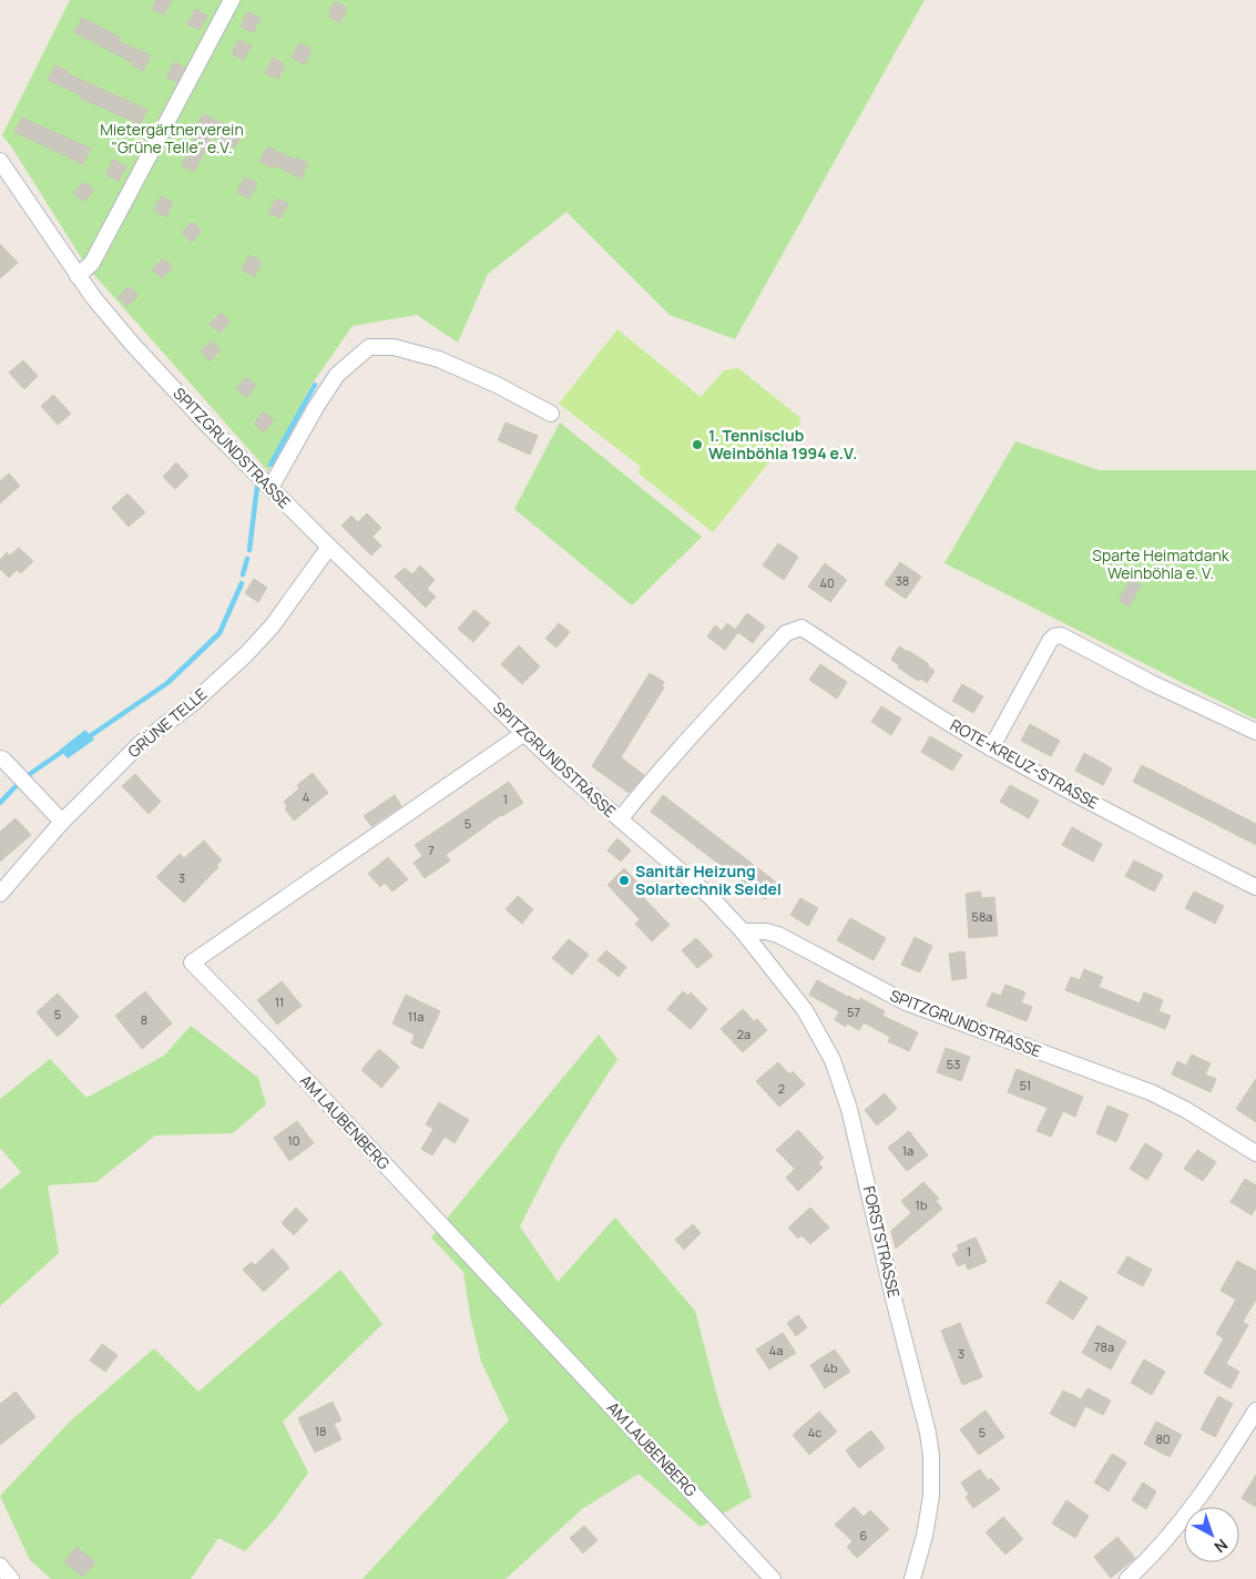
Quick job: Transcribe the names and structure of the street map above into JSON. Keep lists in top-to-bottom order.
{
  "streets": {
    "street": [
      "SPITZGRUNDSTRASSE",
      "GRÜNE TELLE",
      "ROTE-KREUZ-STRASSE",
      "AM LAUBENBERG",
      "FORSTSTRASSE"
    ]
  },
  "crossings": [
    ["SPITZGRUNDSTRASSE", "GRÜNE TELLE"],
    ["SPITZGRUNDSTRASSE", "ROTE-KREUZ-STRASSE"],
    ["SPITZGRUNDSTRASSE", "AM LAUBENBERG"],
    ["SPITZGRUNDSTRASSE", "FORSTSTRASSE"]
  ],
  "parks": ["Mietergärtnerverein \"Grüne Telle\" e.V.", "Sparte Heimatdank Weinböhla e. V."],
  "places": ["1. Tennisclub Weinböhla 1994 e.V.", "Sanitär Heizung Solartechnik Seidel"],
  "house_numbers": [
    "38",
    "40",
    "4",
    "1",
    "5",
    "7",
    "3",
    "58a",
    "11",
    "57",
    "5",
    "11a",
    "8",
    "2a",
    "53",
    "51",
    "2",
    "10",
    "1a",
    "1b",
    "1",
    "78a",
    "4a",
    "3",
    "4b",
    "18",
    "4c",
    "5",
    "80",
    "6"
  ],
  "north": "bottom right"
}
